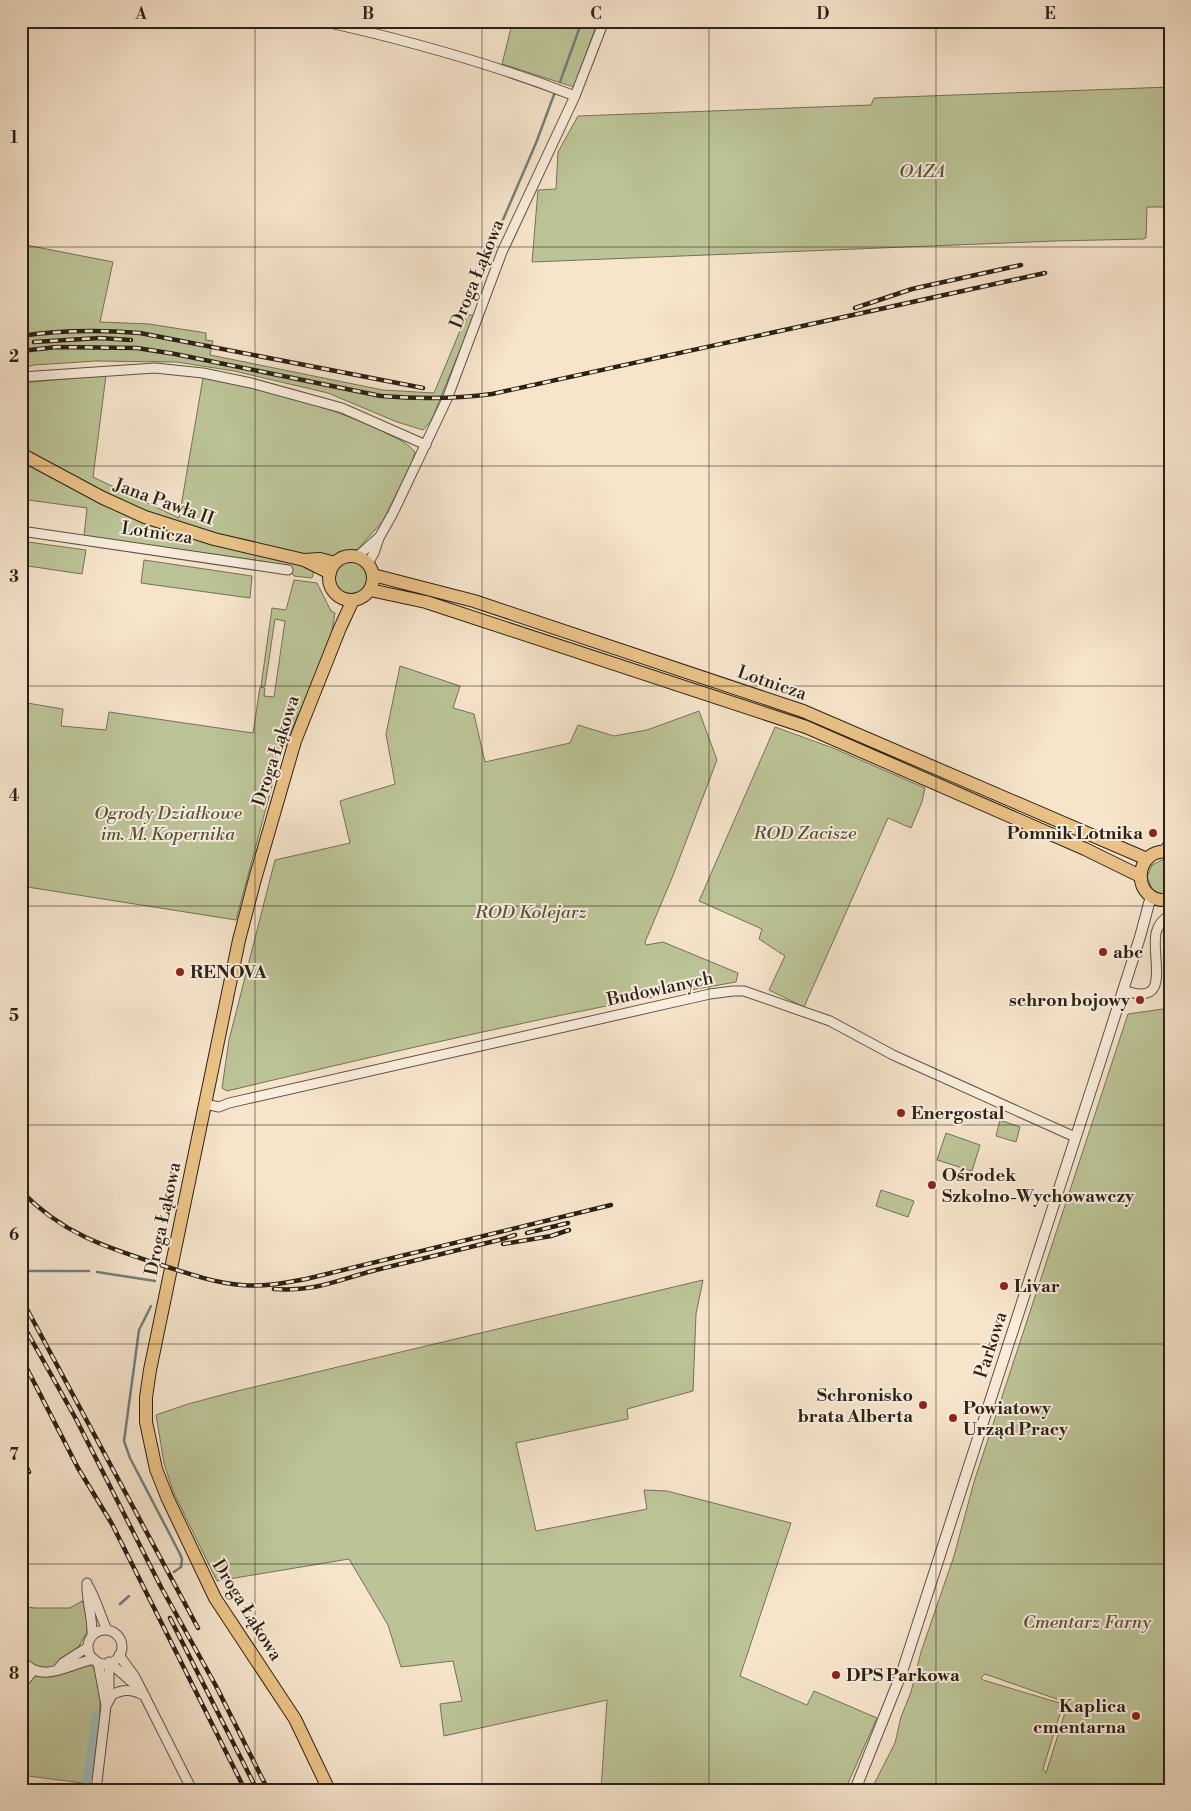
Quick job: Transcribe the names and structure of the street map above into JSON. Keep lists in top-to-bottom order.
{
  "streets": {
    "main road": ["Droga Łąkowa", "Jana Pawła II", "Lotnicza"],
    "street": ["Budowlanych", "Parkowa"]
  },
  "crossings": [
    ["Droga Łąkowa", "Jana Pawła II"],
    ["Droga Łąkowa", "Lotnicza"],
    ["Droga Łąkowa", "Budowlanych"],
    ["Jana Pawła II", "Lotnicza"],
    ["Budowlanych", "Parkowa"]
  ],
  "parks": [
    "OAZA",
    "Ogrody Działkowe im. M. Kopernika",
    "ROD Zacisze",
    "ROD Kolejarz",
    "Cmentarz Farny"
  ],
  "places": [
    "Pomnik Lotnika",
    "abc",
    "RENOVA",
    "schron bojowy",
    "Energostal",
    "Ośrodek Szkolno-Wychowawczy",
    "Livar",
    "Schronisko brata Alberta",
    "Powiatowy Urząd Pracy",
    "DPS Parkowa",
    "Kaplica cmentarna"
  ],
  "grid": {
    "columns": [
      "A",
      "B",
      "C",
      "D",
      "E"
    ],
    "rows": [
      "1",
      "2",
      "3",
      "4",
      "5",
      "6",
      "7",
      "8"
    ]
  }
}
